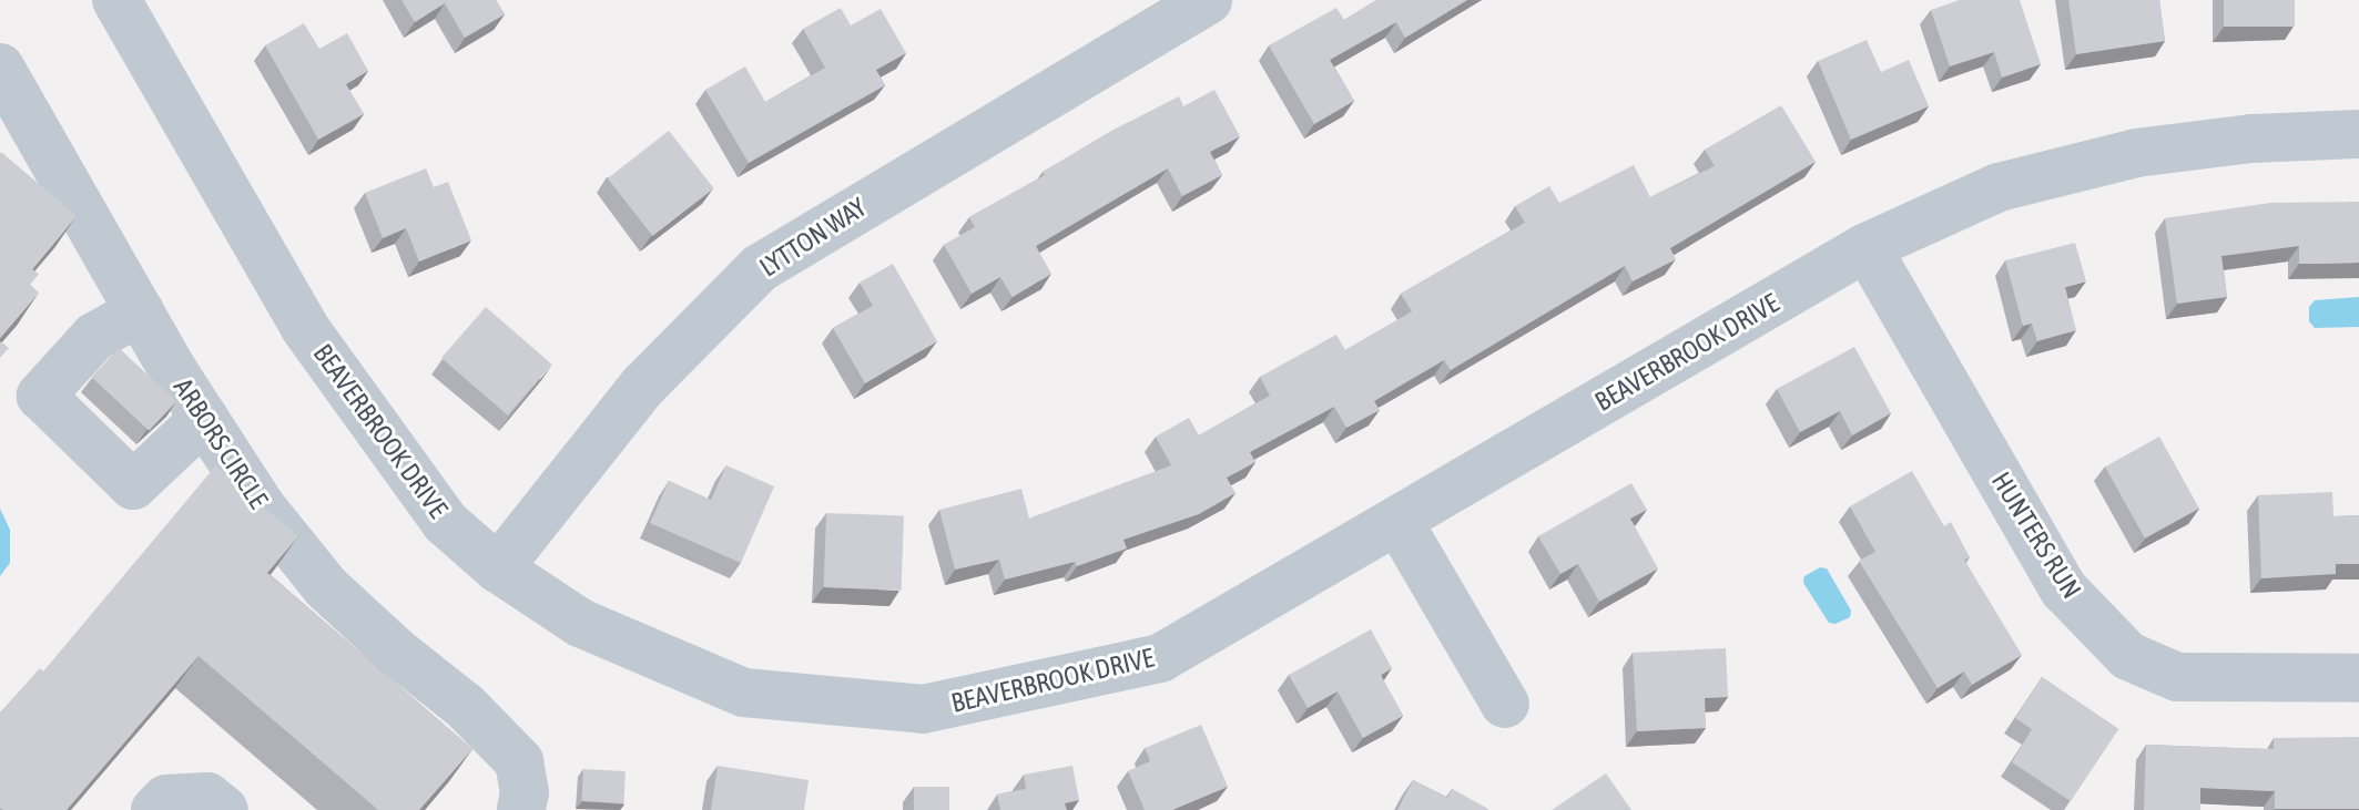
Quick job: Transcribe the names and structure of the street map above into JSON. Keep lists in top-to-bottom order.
{
  "streets": {
    "street": [
      "LYTTON WAY",
      "BEAVERBROOK DRIVE",
      "ARBORS CIRCLE",
      "HUNTERS RUN"
    ]
  },
  "crossings": [
    ["LYTTON WAY", "BEAVERBROOK DRIVE"],
    ["BEAVERBROOK DRIVE", "HUNTERS RUN"]
  ]
}
